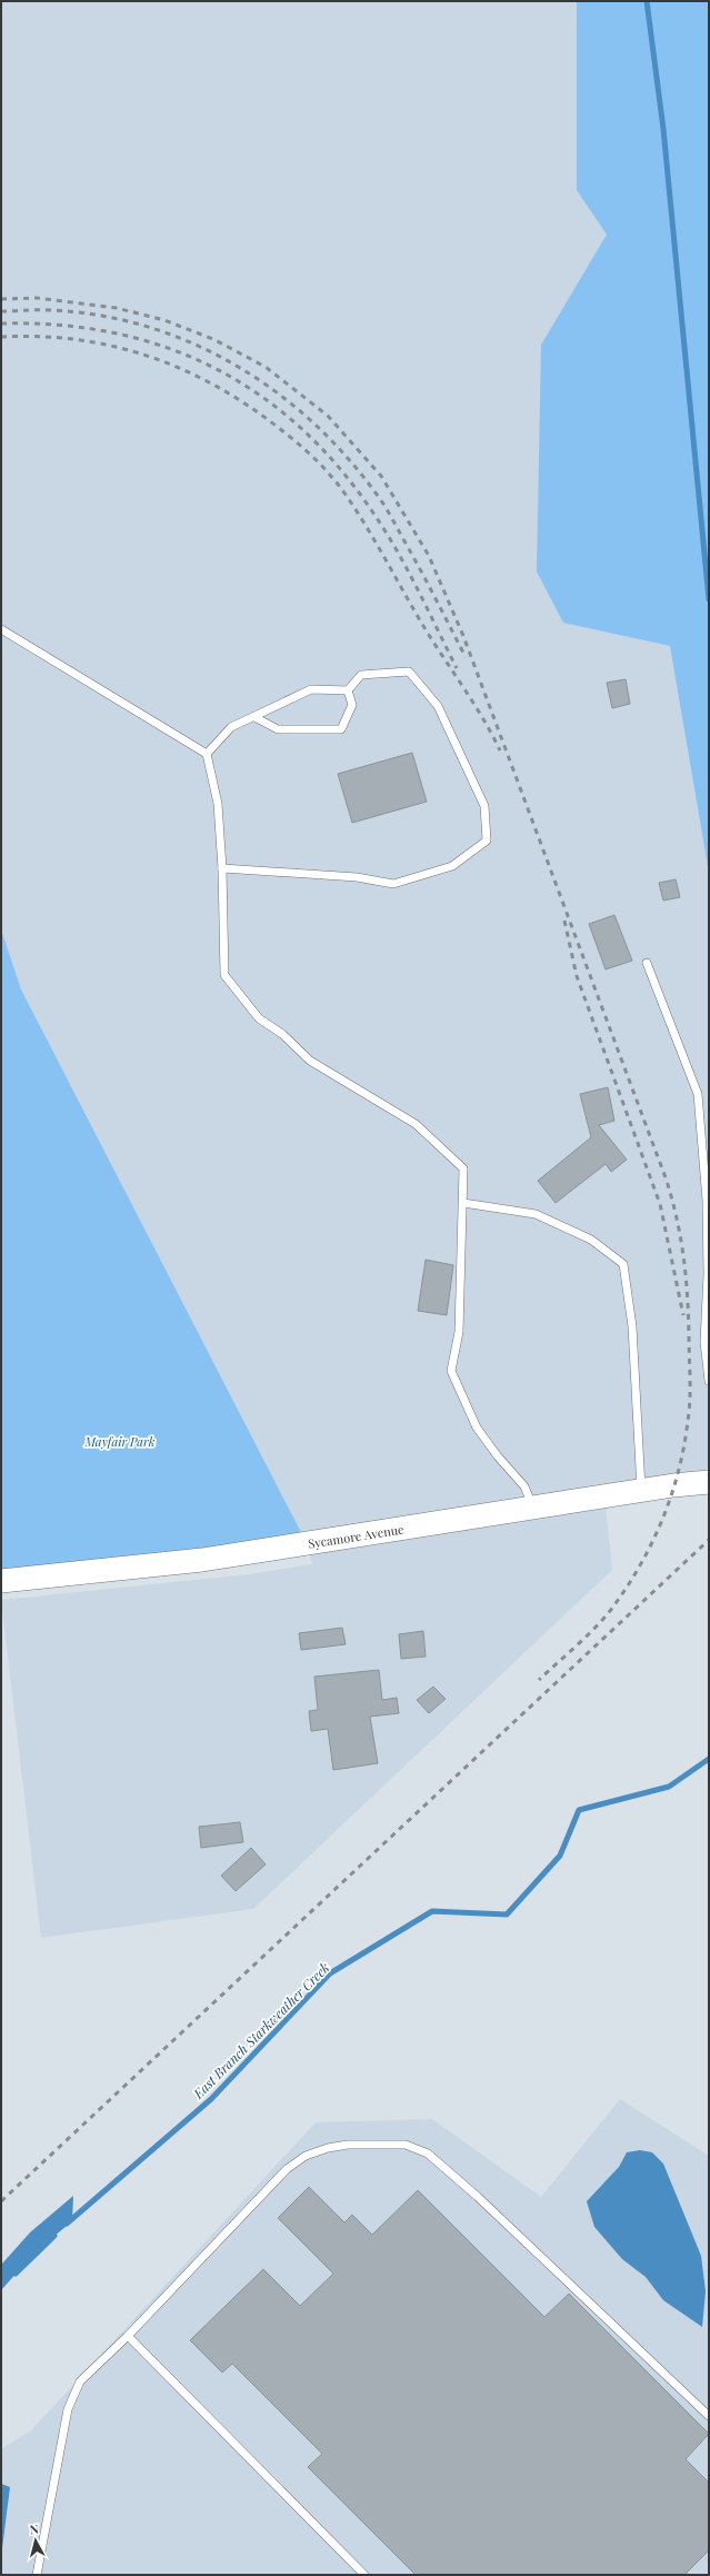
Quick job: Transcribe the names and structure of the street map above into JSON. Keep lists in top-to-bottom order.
{
  "streets": {
    "street": ["Sycamore Avenue"]
  },
  "water": ["East Branch Starkweather Creek"],
  "parks": ["Mayfair Park"],
  "north": "top"
}
